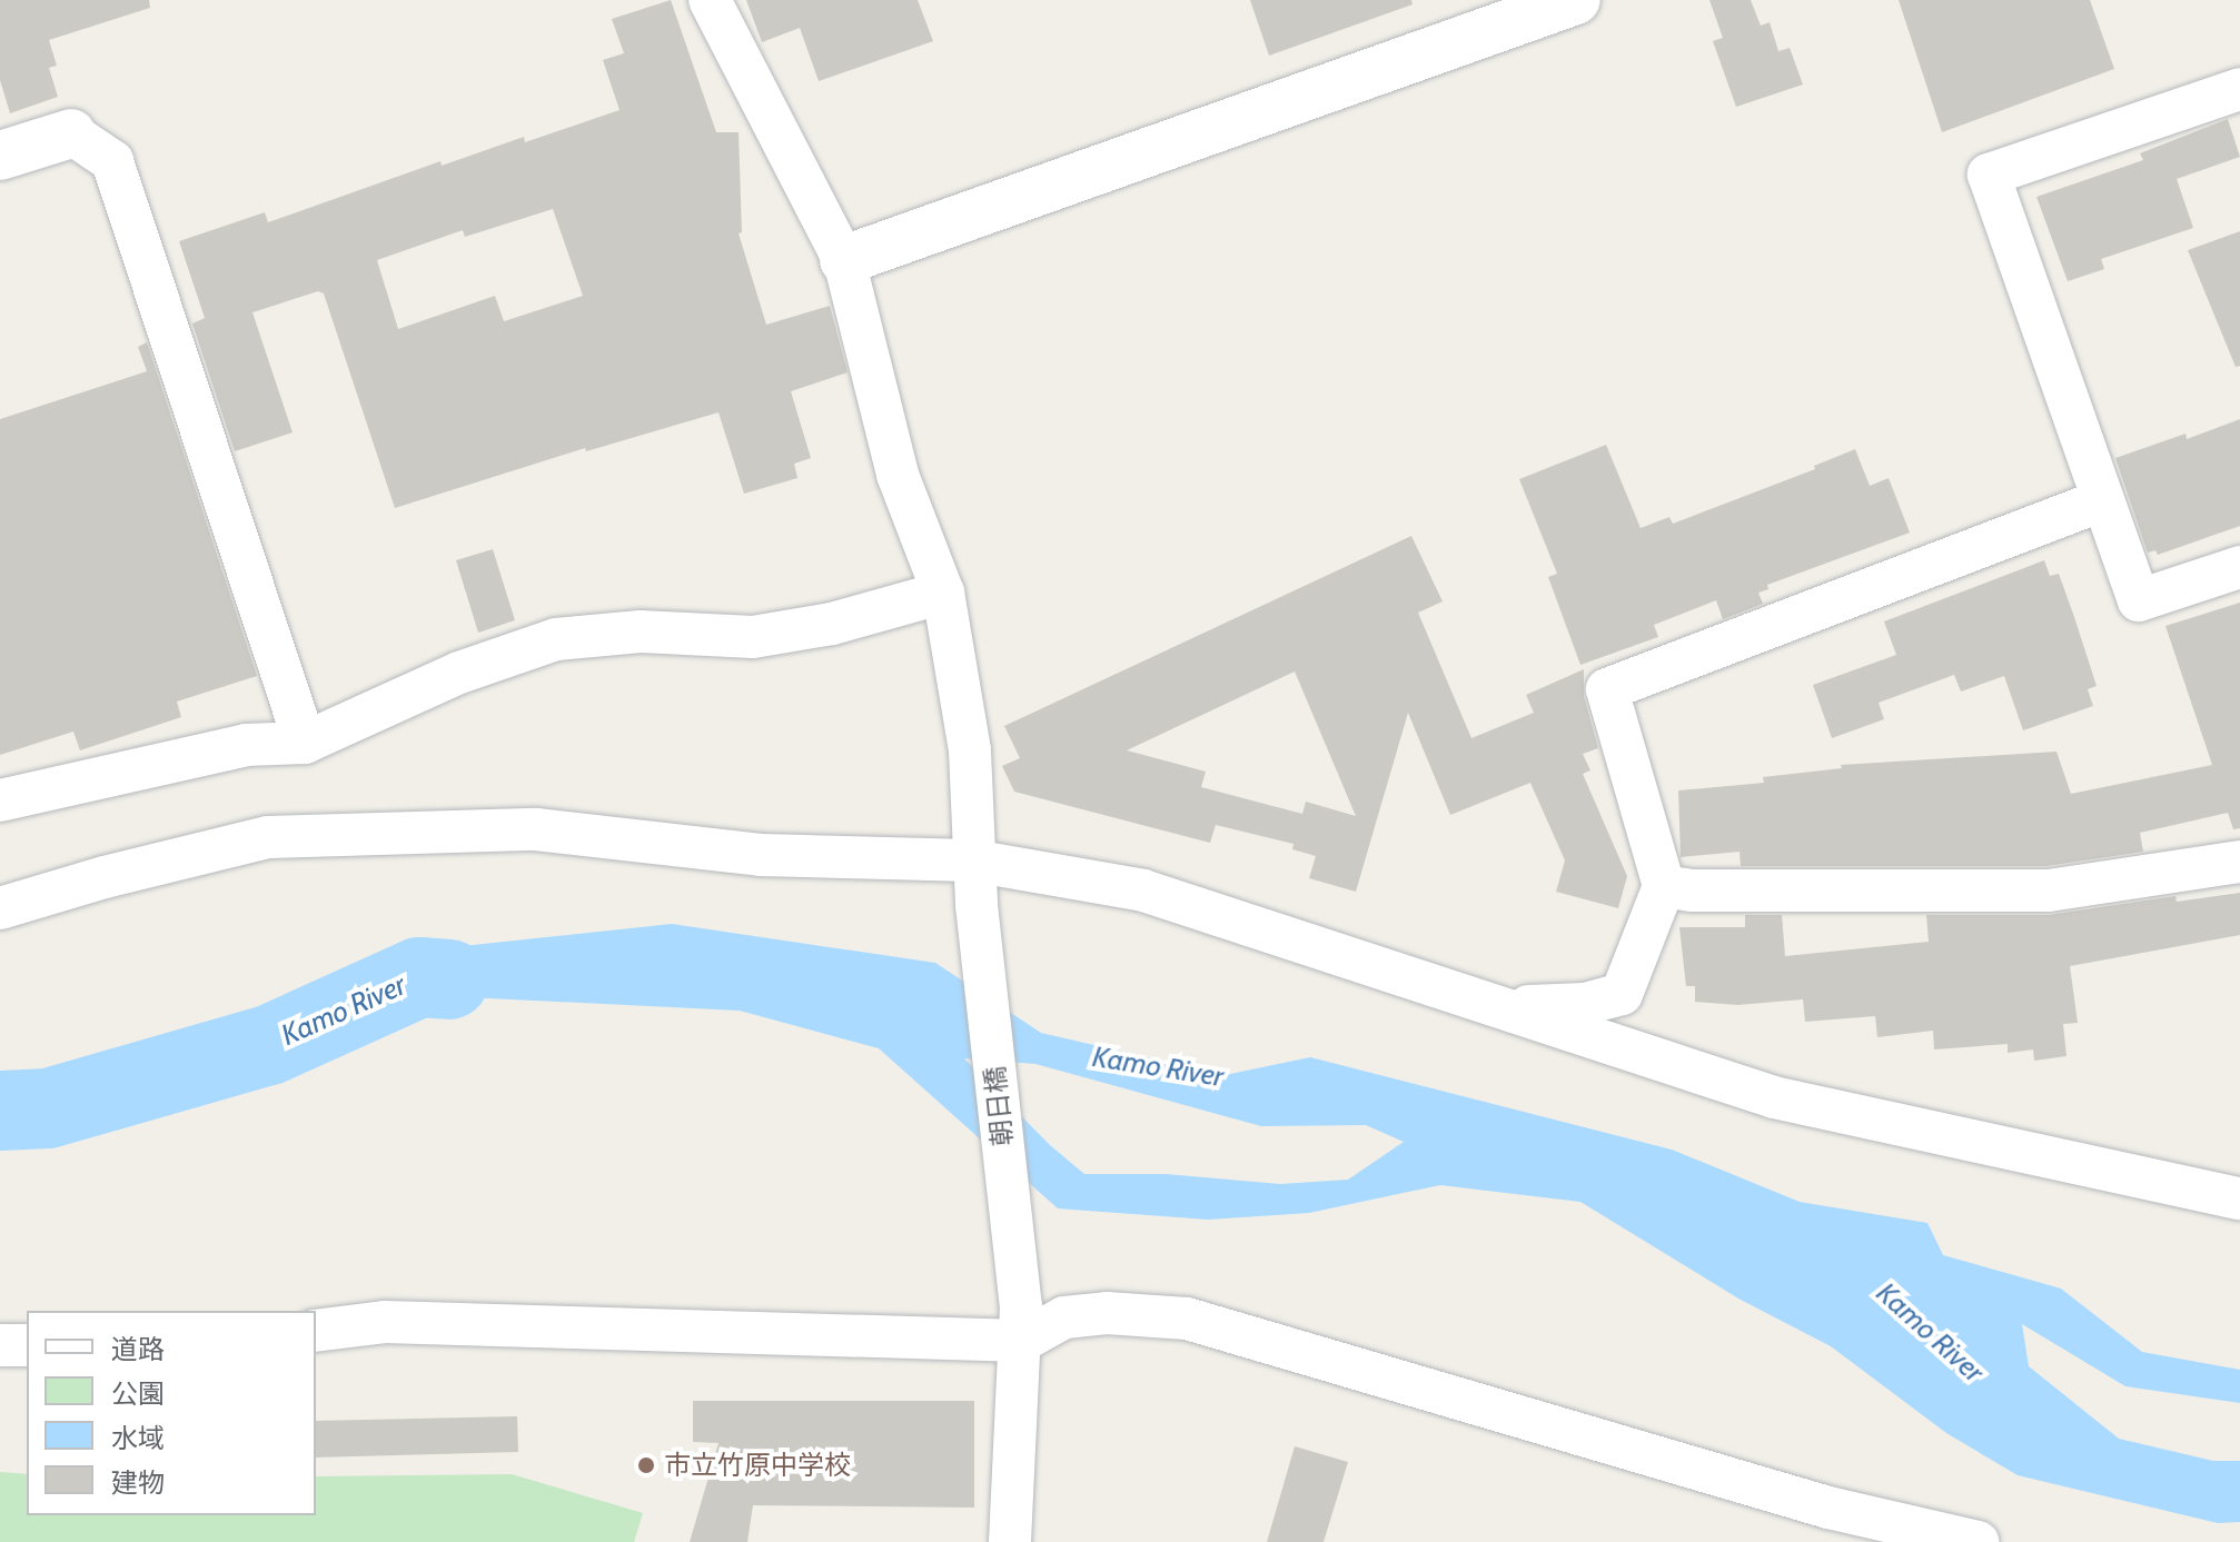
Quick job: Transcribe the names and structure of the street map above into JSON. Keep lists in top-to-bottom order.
{
  "streets": {
    "street": ["朝日橋"]
  },
  "water": ["Kamo River"],
  "places": ["市立竹原中学校"],
  "legend": [
    "道路",
    "公園",
    "水域",
    "建物"
  ]
}
